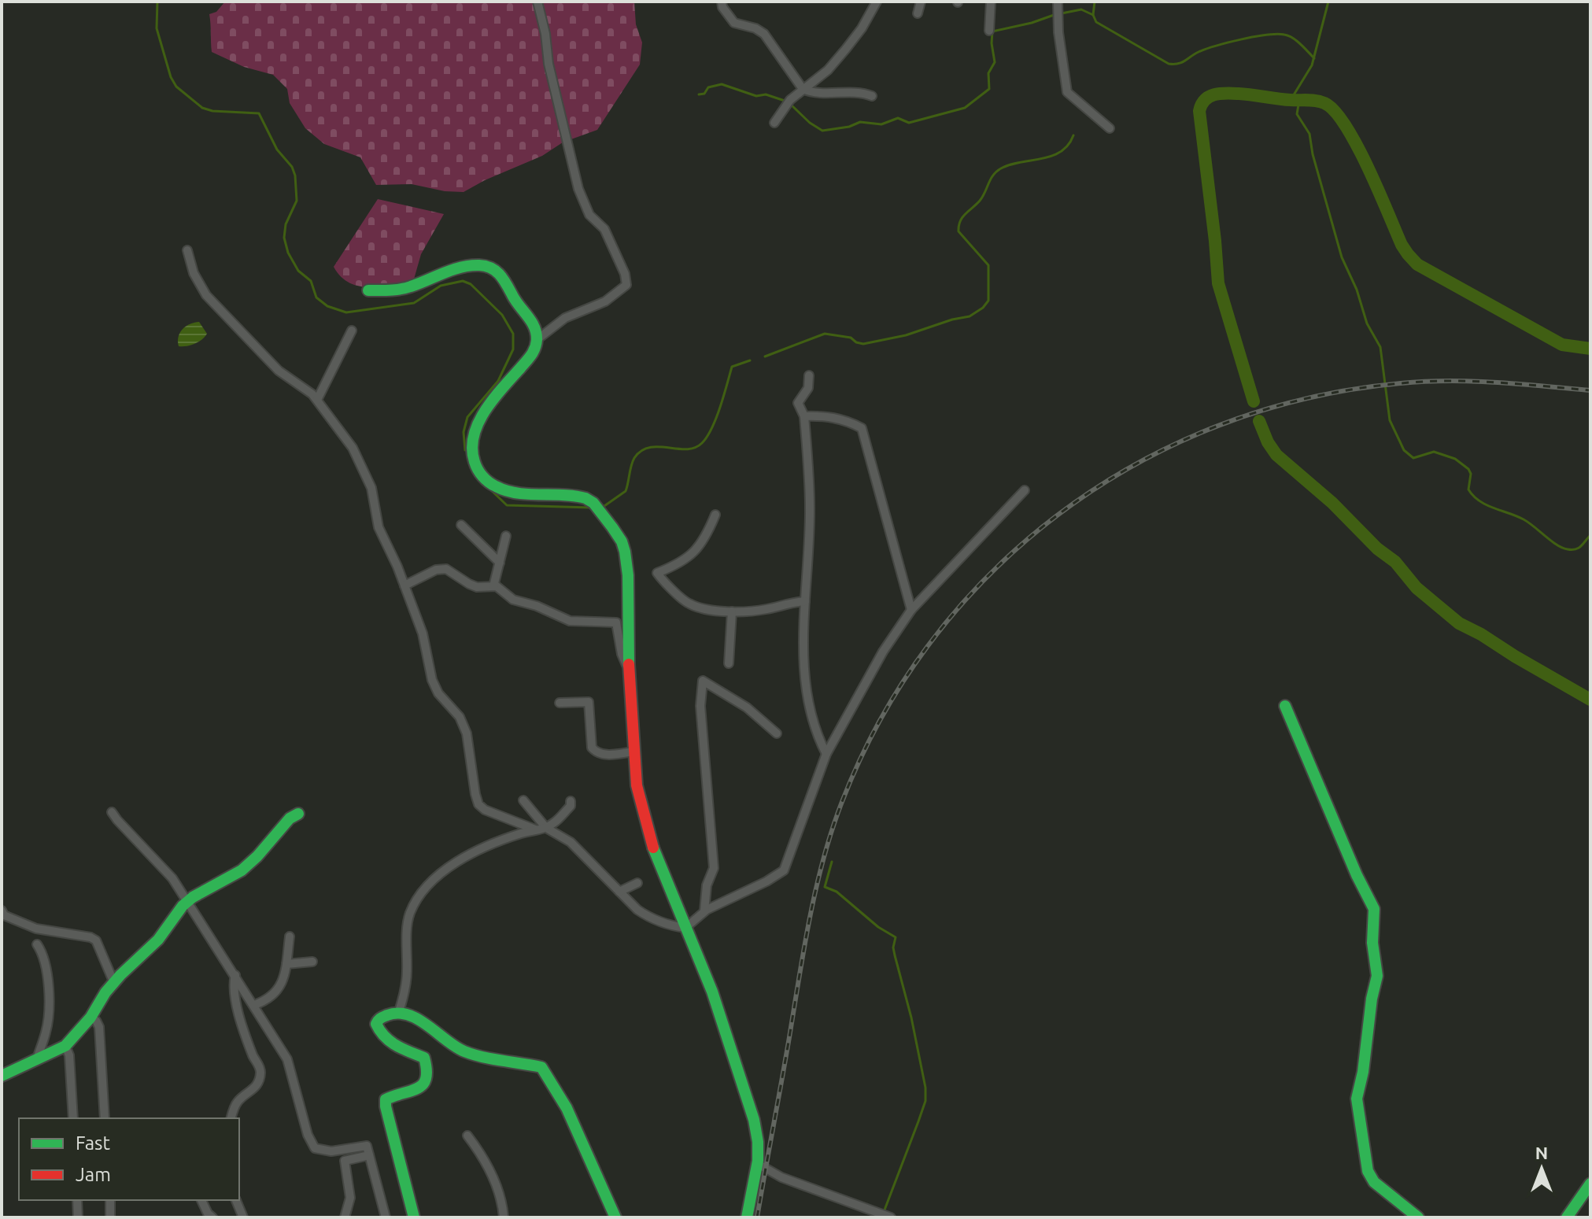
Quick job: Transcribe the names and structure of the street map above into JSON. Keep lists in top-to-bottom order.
{
  "legend": ["Fast", "Jam"],
  "north": "top"
}
